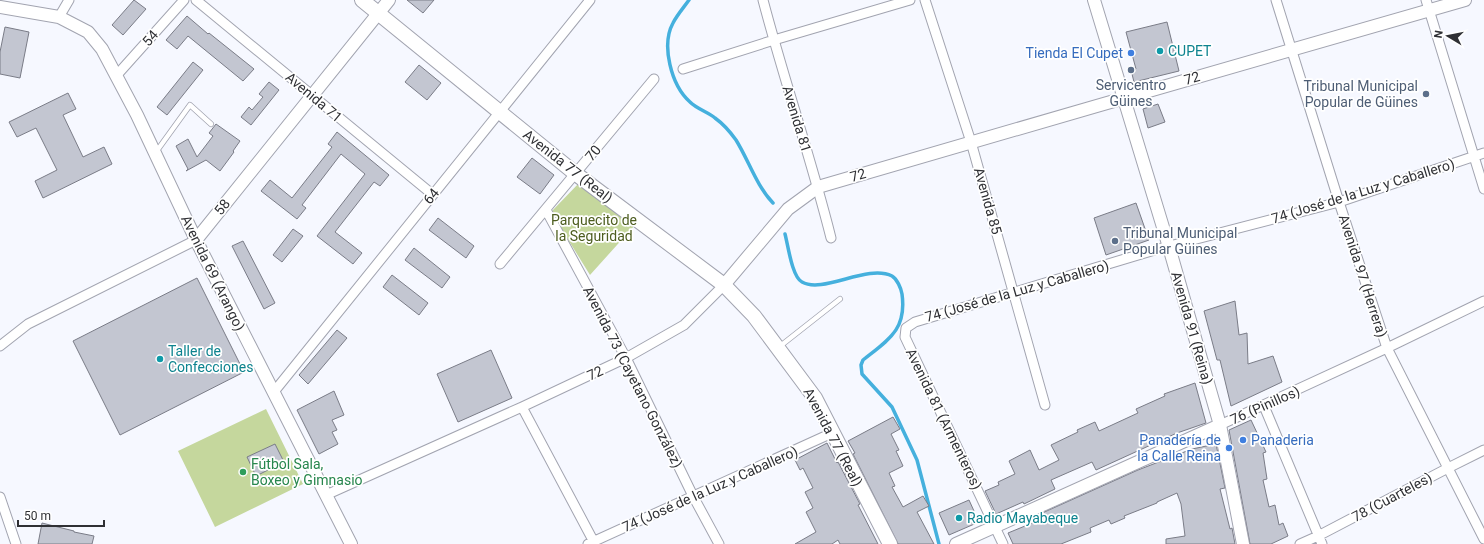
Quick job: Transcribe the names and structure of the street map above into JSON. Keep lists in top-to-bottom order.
{
  "streets": {
    "main road": ["Avenida 77 (Real)"],
    "street": [
      "54",
      "72",
      "Avenida 71",
      "Avenida 81",
      "70",
      "74 (José de la Luz y Caballero)",
      "64",
      "Avenida 85",
      "58",
      "Avenida 69 (Arango)",
      "Avenida 97 (Herrera)",
      "Avenida 91 (Reina)",
      "Avenida 73 (Cayetano González)",
      "76 (Pinillos)",
      "Avenida 81 (Armenteros)",
      "78 (Cuarteles)"
    ]
  },
  "crossings": [
    ["54", "Avenida 69 (Arango)"],
    ["72", "Avenida 81"],
    ["72", "Avenida 77 (Real)"],
    ["72", "Avenida 85"],
    ["72", "Avenida 69 (Arango)"],
    ["72", "Avenida 97 (Herrera)"],
    ["72", "Avenida 91 (Reina)"],
    ["72", "Avenida 73 (Cayetano González)"],
    ["Avenida 71", "64"],
    ["Avenida 71", "58"],
    ["70", "Avenida 77 (Real)"],
    ["70", "Avenida 73 (Cayetano González)"],
    ["Avenida 77 (Real)", "74 (José de la Luz y Caballero)"],
    ["Avenida 77 (Real)", "64"],
    ["Avenida 77 (Real)", "58"],
    ["74 (José de la Luz y Caballero)", "Avenida 85"],
    ["74 (José de la Luz y Caballero)", "Avenida 97 (Herrera)"],
    ["74 (José de la Luz y Caballero)", "Avenida 91 (Reina)"],
    ["74 (José de la Luz y Caballero)", "Avenida 73 (Cayetano González)"],
    ["74 (José de la Luz y Caballero)", "Avenida 81 (Armenteros)"],
    ["64", "Avenida 69 (Arango)"],
    ["58", "Avenida 69 (Arango)"],
    ["Avenida 97 (Herrera)", "76 (Pinillos)"],
    ["Avenida 97 (Herrera)", "78 (Cuarteles)"],
    ["Avenida 91 (Reina)", "76 (Pinillos)"],
    ["76 (Pinillos)", "Avenida 81 (Armenteros)"]
  ],
  "parks": ["Parquecito de la Seguridad"],
  "places": [
    "CUPET",
    "Tienda El Cupet",
    "Servicentro Güines",
    "Tribunal Municipal Popular de Güines",
    "Tribunal Municipal Popular Güines",
    "Taller de Confecciones",
    "Panaderia",
    "Panadería de la Calle Reina",
    "Fútbol Sala, Boxeo y Gimnasio",
    "Radio Mayabeque"
  ],
  "scale_bar": "50 m",
  "north": "left"
}
